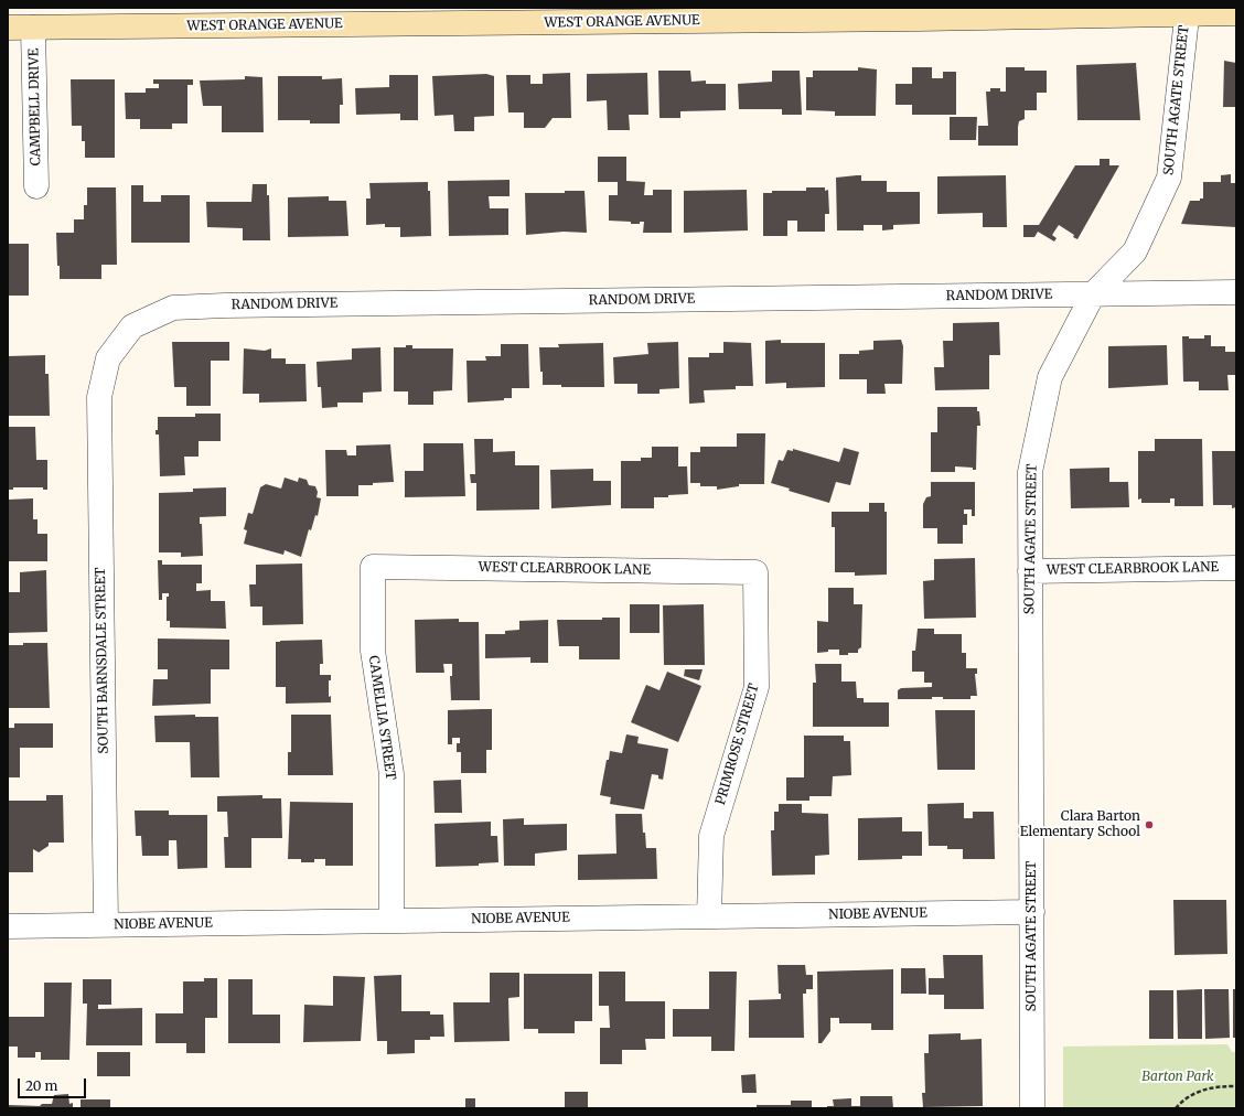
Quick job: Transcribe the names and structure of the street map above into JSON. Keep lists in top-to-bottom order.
{
  "streets": {
    "street": [
      "WEST ORANGE AVENUE",
      "SOUTH AGATE STREET",
      "CAMPBELL DRIVE",
      "RANDOM DRIVE",
      "WEST CLEARBROOK LANE",
      "SOUTH BARNSDALE STREET",
      "CAMELLIA STREET",
      "PRIMROSE STREET",
      "NIOBE AVENUE"
    ]
  },
  "crossings": [
    ["WEST ORANGE AVENUE", "SOUTH AGATE STREET"],
    ["WEST ORANGE AVENUE", "CAMPBELL DRIVE"],
    ["SOUTH AGATE STREET", "RANDOM DRIVE"],
    ["SOUTH AGATE STREET", "WEST CLEARBROOK LANE"],
    ["SOUTH AGATE STREET", "NIOBE AVENUE"],
    ["RANDOM DRIVE", "SOUTH BARNSDALE STREET"],
    ["WEST CLEARBROOK LANE", "CAMELLIA STREET"],
    ["WEST CLEARBROOK LANE", "PRIMROSE STREET"],
    ["SOUTH BARNSDALE STREET", "NIOBE AVENUE"],
    ["CAMELLIA STREET", "NIOBE AVENUE"],
    ["PRIMROSE STREET", "NIOBE AVENUE"]
  ],
  "parks": ["Barton Park"],
  "places": ["Clara Barton Elementary School"],
  "scale_bar": "20 m"
}
